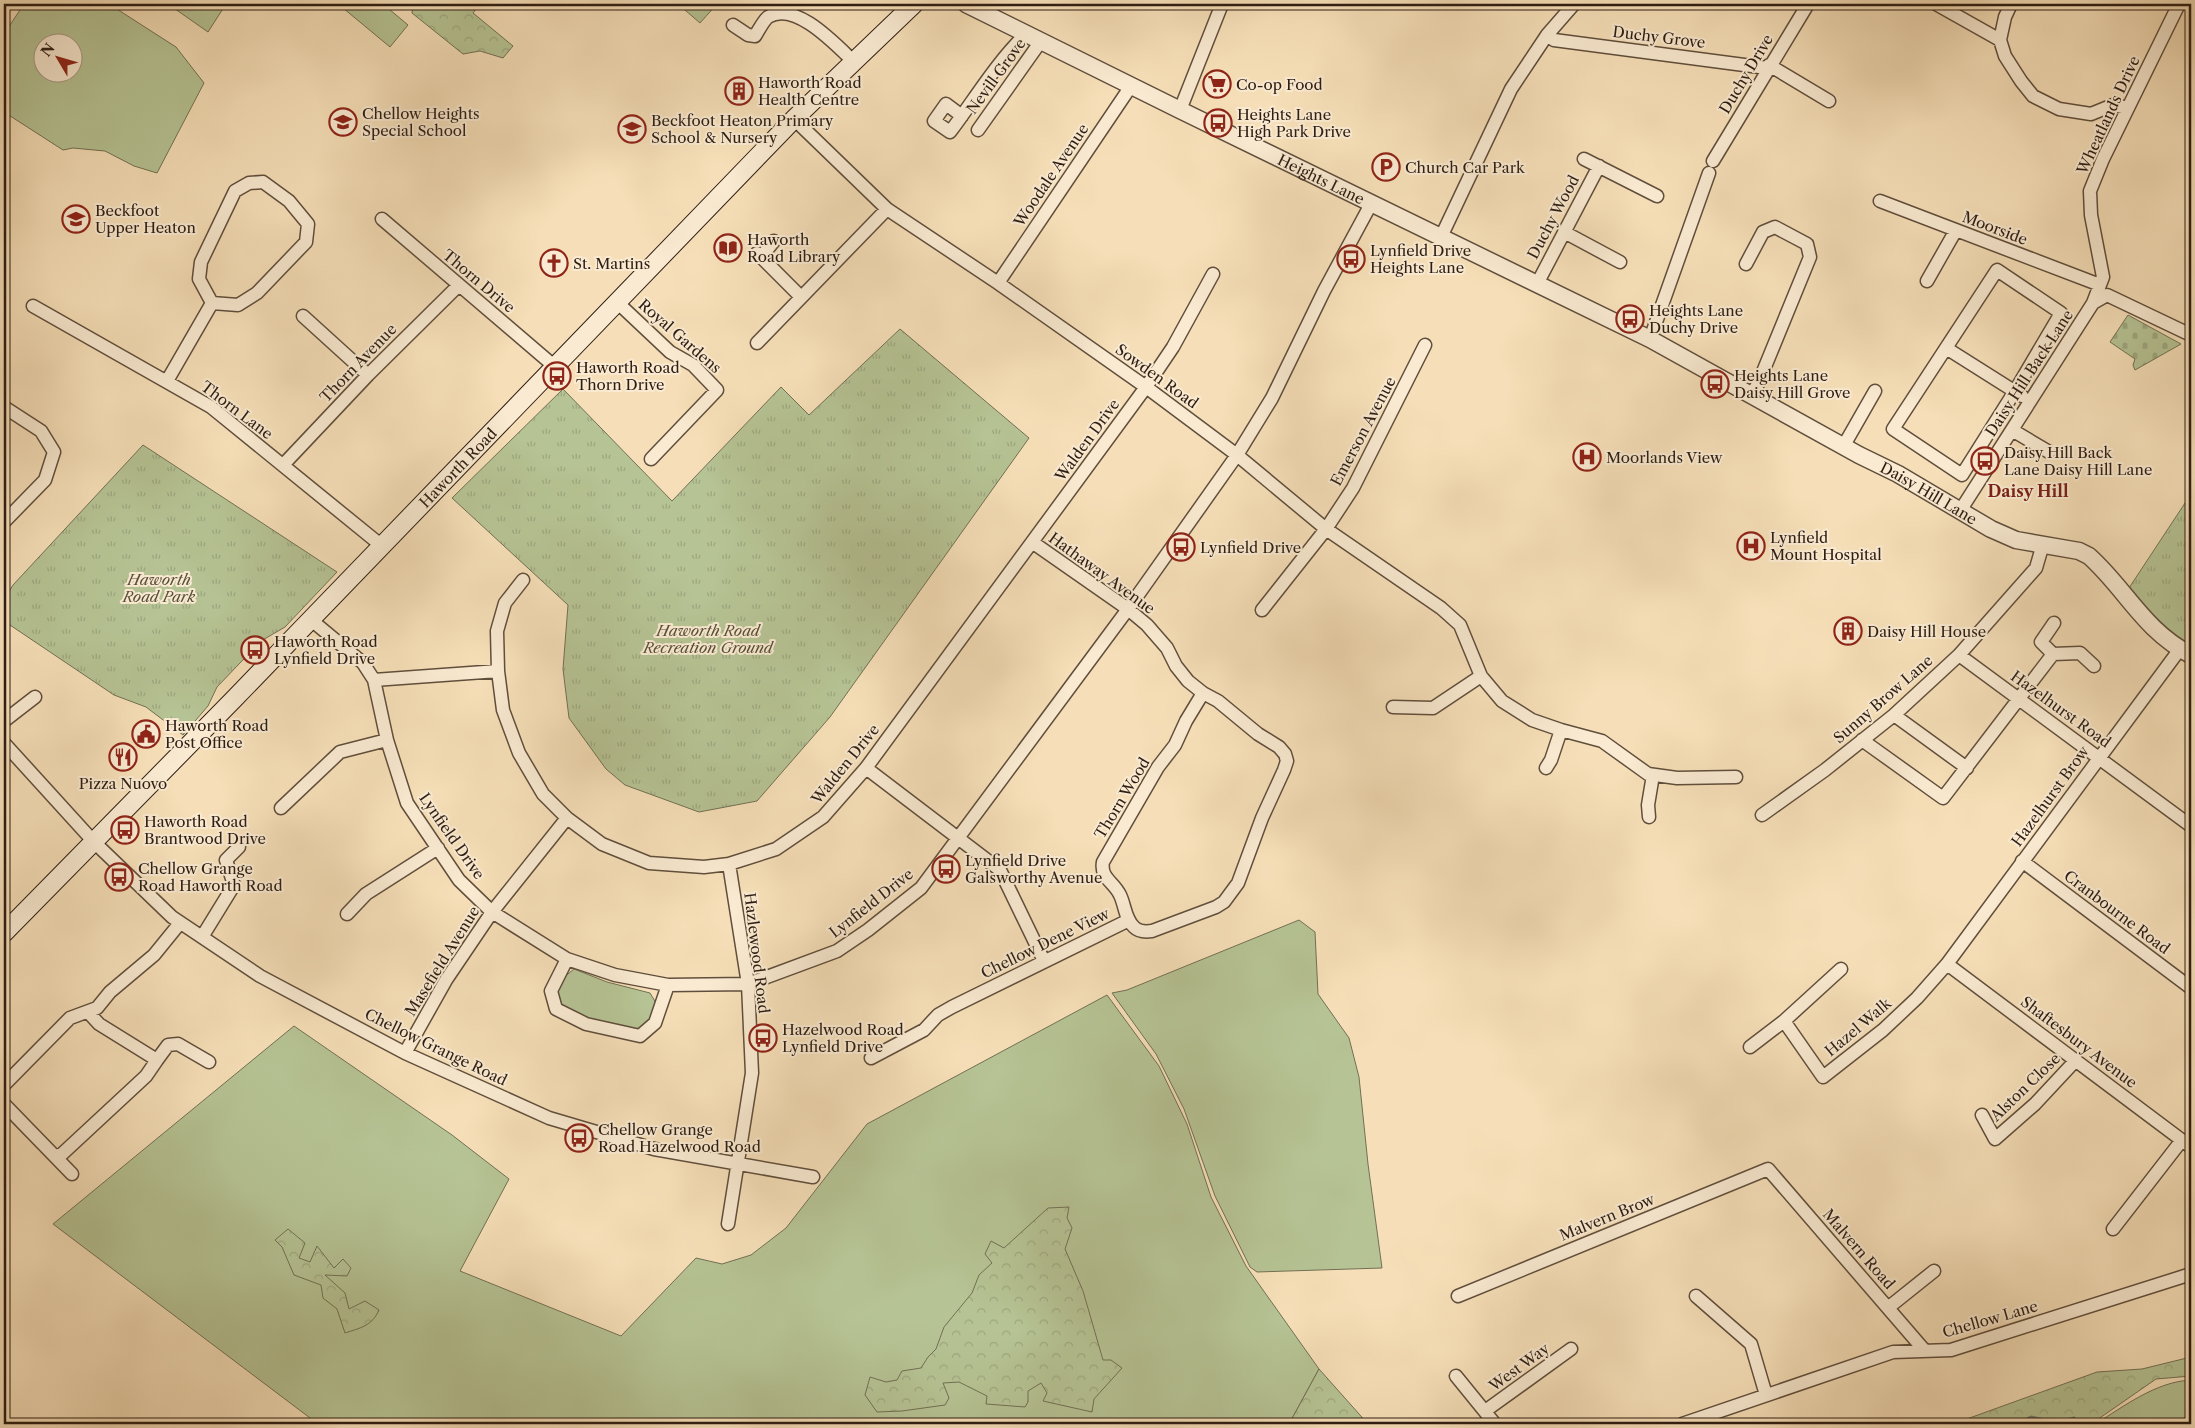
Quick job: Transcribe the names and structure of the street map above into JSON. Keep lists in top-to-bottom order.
{
  "streets": {
    "main road": ["Haworth Road"],
    "street": [
      "Duchy Grove",
      "Duchy Drive",
      "Nevill Grove",
      "Wheatlands Drive",
      "Woodale Avenue",
      "Heights Lane",
      "Duchy Wood",
      "Moorside",
      "Thorn Drive",
      "Royal Gardens",
      "Thorn Avenue",
      "Daisy Hill Back Lane",
      "Sowden Road",
      "Thorn Lane",
      "Emerson Avenue",
      "Walden Drive",
      "Daisy Hill Lane",
      "Hathaway Avenue",
      "Sunny Brow Lane",
      "Hazelhurst Road",
      "Hazelhurst Brow",
      "Thorn Wood",
      "Lynfield Drive",
      "Cranbourne Road",
      "Chellow Dene View",
      "Hazlewood Road",
      "Masefield Avenue",
      "Hazel Walk",
      "Shaftesbury Avenue",
      "Chellow Grange Road",
      "Alston Close",
      "Malvern Brow",
      "Malvern Road",
      "Chellow Lane",
      "West Way"
    ]
  },
  "crossings": [
    ["Duchy Grove", "Duchy Drive"],
    ["Duchy Drive", "Heights Lane"],
    ["Duchy Drive", "Daisy Hill Lane"],
    ["Nevill Grove", "Heights Lane"],
    ["Wheatlands Drive", "Moorside"],
    ["Wheatlands Drive", "Daisy Hill Back Lane"],
    ["Woodale Avenue", "Heights Lane"],
    ["Woodale Avenue", "Sowden Road"],
    ["Heights Lane", "Duchy Wood"],
    ["Heights Lane", "Daisy Hill Lane"],
    ["Heights Lane", "Lynfield Drive"],
    ["Thorn Drive", "Thorn Avenue"],
    ["Thorn Drive", "Haworth Road"],
    ["Royal Gardens", "Haworth Road"],
    ["Thorn Avenue", "Thorn Lane"],
    ["Daisy Hill Back Lane", "Daisy Hill Lane"],
    ["Sowden Road", "Emerson Avenue"],
    ["Sowden Road", "Walden Drive"],
    ["Sowden Road", "Haworth Road"],
    ["Sowden Road", "Lynfield Drive"],
    ["Thorn Lane", "Haworth Road"],
    ["Walden Drive", "Hathaway Avenue"],
    ["Walden Drive", "Hazlewood Road"],
    ["Walden Drive", "Masefield Avenue"],
    ["Haworth Road", "Lynfield Drive"],
    ["Haworth Road", "Chellow Grange Road"],
    ["Daisy Hill Lane", "Sunny Brow Lane"],
    ["Daisy Hill Lane", "Hazelhurst Brow"],
    ["Hathaway Avenue", "Thorn Wood"],
    ["Hathaway Avenue", "Lynfield Drive"],
    ["Hathaway Avenue", "Chellow Dene View"],
    ["Sunny Brow Lane", "Hazelhurst Road"],
    ["Hazelhurst Road", "Hazelhurst Brow"],
    ["Hazelhurst Brow", "Cranbourne Road"],
    ["Hazelhurst Brow", "Hazel Walk"],
    ["Hazelhurst Brow", "Shaftesbury Avenue"],
    ["Thorn Wood", "Chellow Dene View"],
    ["Lynfield Drive", "Hazlewood Road"],
    ["Lynfield Drive", "Masefield Avenue"],
    ["Hazlewood Road", "Chellow Grange Road"],
    ["Masefield Avenue", "Chellow Grange Road"],
    ["Hazel Walk", "Shaftesbury Avenue"],
    ["Shaftesbury Avenue", "Alston Close"],
    ["Malvern Brow", "Malvern Road"],
    ["Malvern Road", "Chellow Lane"]
  ],
  "districts": ["Daisy Hill"],
  "parks": ["Haworth Road Park", "Haworth Road Recreation Ground"],
  "places": {
    "supermarket": ["Co-op Food"],
    "building": ["Haworth Road Health Centre", "Daisy Hill House"],
    "school or university": ["Chellow Heights Special School", "Beckfoot Heaton Primary School & Nursery", "Beckfoot Upper Heaton"],
    "bus stop": [
      "Heights Lane High Park Drive",
      "Lynfield Drive Heights Lane",
      "Heights Lane Duchy Drive",
      "Haworth Road Thorn Drive",
      "Heights Lane Daisy Hill Grove",
      "Daisy Hill Back Lane Daisy Hill Lane",
      "Lynfield Drive",
      "Haworth Road Lynfield Drive",
      "Haworth Road Brantwood Drive",
      "Lynfield Drive Galsworthy Avenue",
      "Chellow Grange Road Haworth Road",
      "Hazelwood Road Lynfield Drive",
      "Chellow Grange Road Hazelwood Road"
    ],
    "parking": ["Church Car Park"],
    "library": ["Haworth Road Library"],
    "church": ["St. Martins"],
    "hospital": ["Moorlands View", "Lynfield Mount Hospital"],
    "public building": ["Haworth Road Post Office"],
    "restaurant": ["Pizza Nuovo"]
  },
  "north": "top left"
}
